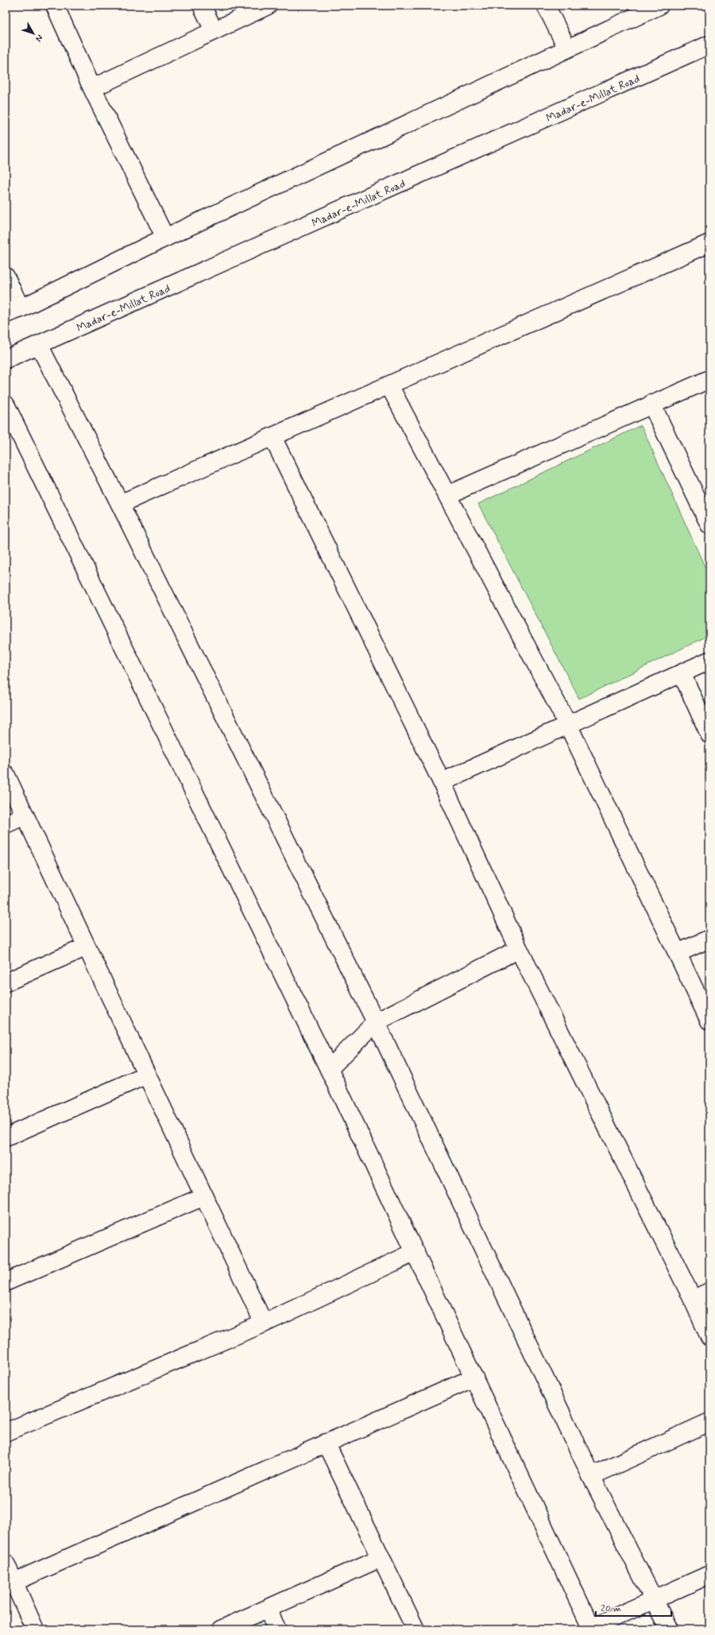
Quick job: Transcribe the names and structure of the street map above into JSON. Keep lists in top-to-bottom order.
{
  "streets": {
    "street": ["Madar-e-Millat Road"]
  },
  "scale_bar": "20 m",
  "north": "bottom right"
}
